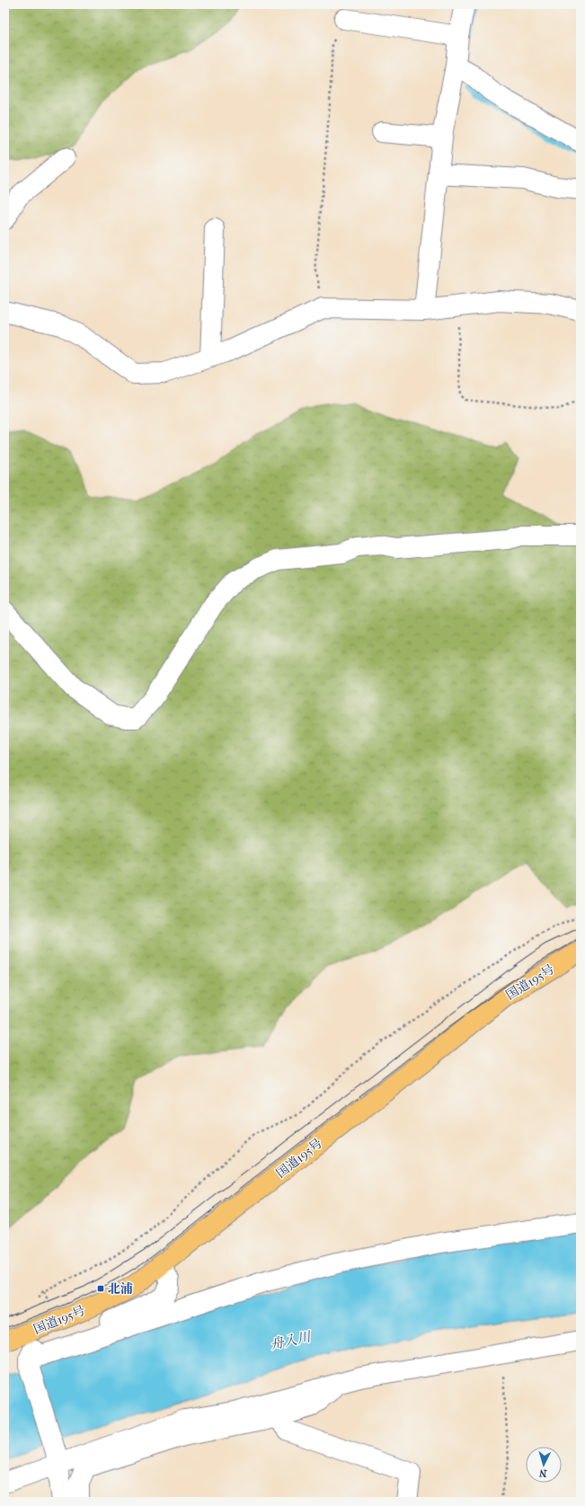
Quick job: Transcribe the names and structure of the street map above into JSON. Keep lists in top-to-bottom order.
{
  "streets": {
    "highway": ["国道195号"]
  },
  "water": ["舟入川"],
  "places": {
    "transit": ["北浦"]
  },
  "north": "bottom"
}
